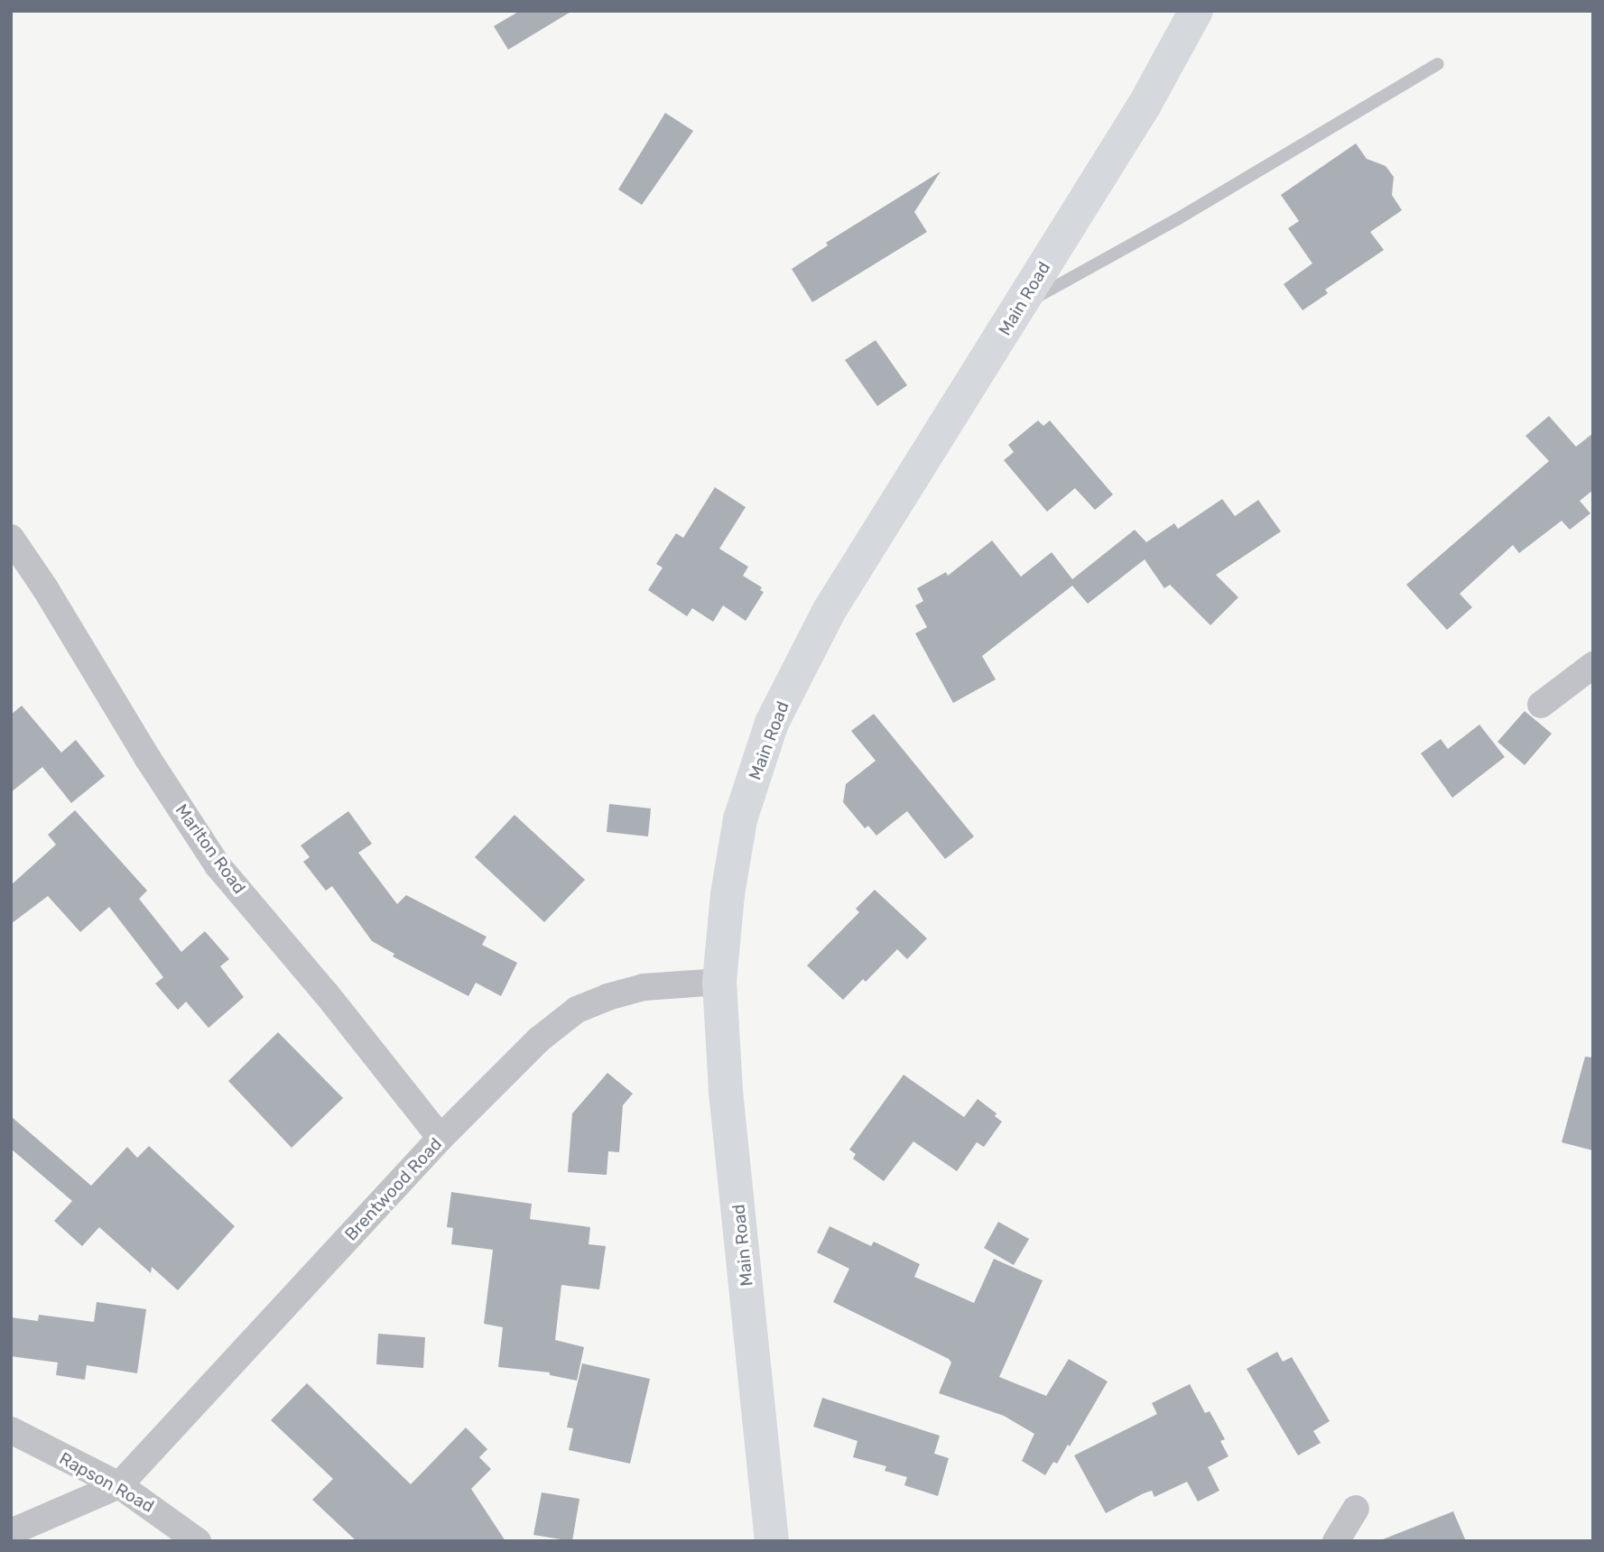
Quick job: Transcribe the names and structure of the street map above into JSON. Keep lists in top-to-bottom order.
{
  "streets": {
    "main road": ["Main Road"],
    "street": ["Marlton Road", "Brentwood Road", "Rapson Road"]
  },
  "crossings": [
    ["Main Road", "Brentwood Road"],
    ["Marlton Road", "Brentwood Road"],
    ["Brentwood Road", "Rapson Road"]
  ]
}
